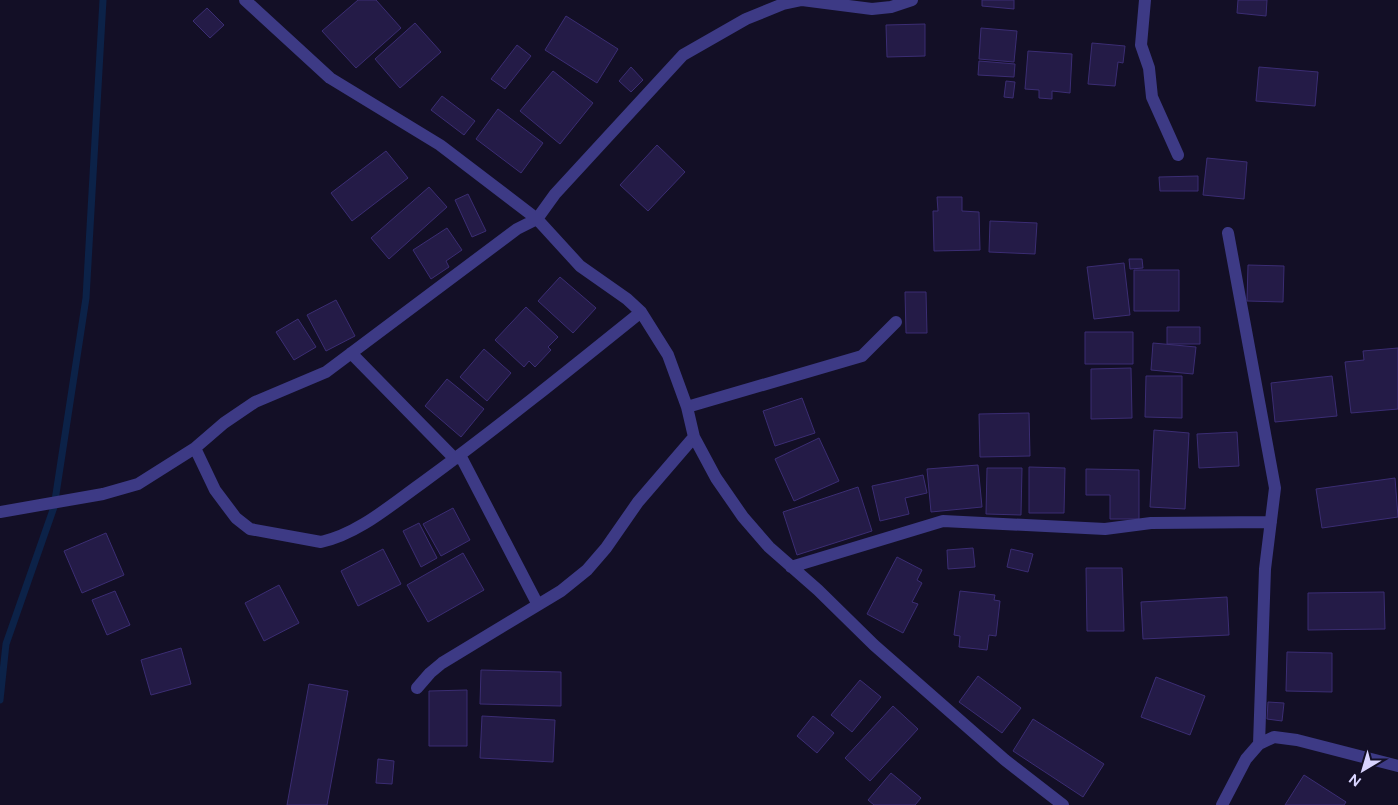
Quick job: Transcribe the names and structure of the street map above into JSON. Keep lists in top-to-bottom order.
{
  "north": "bottom left"
}
